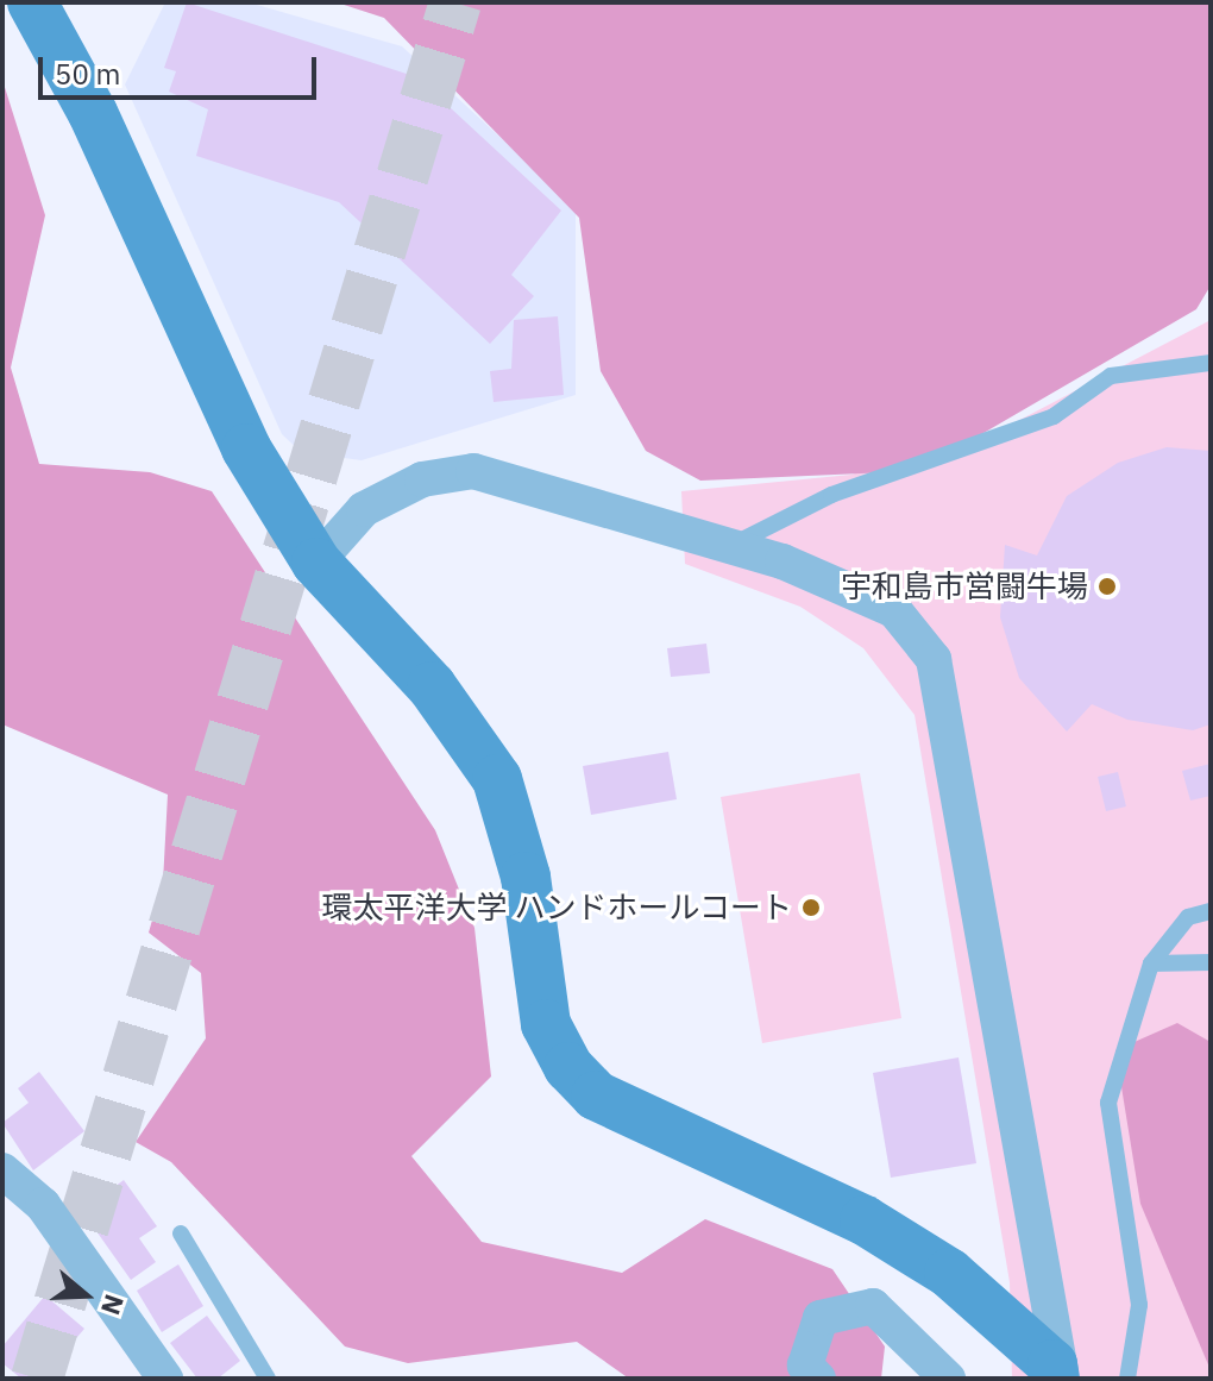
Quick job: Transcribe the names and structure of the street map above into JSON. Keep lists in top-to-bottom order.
{
  "places": ["宇和島市営闘牛場", "環太平洋大学 ハンドホールコート"],
  "scale_bar": "50 m",
  "north": "right"
}
